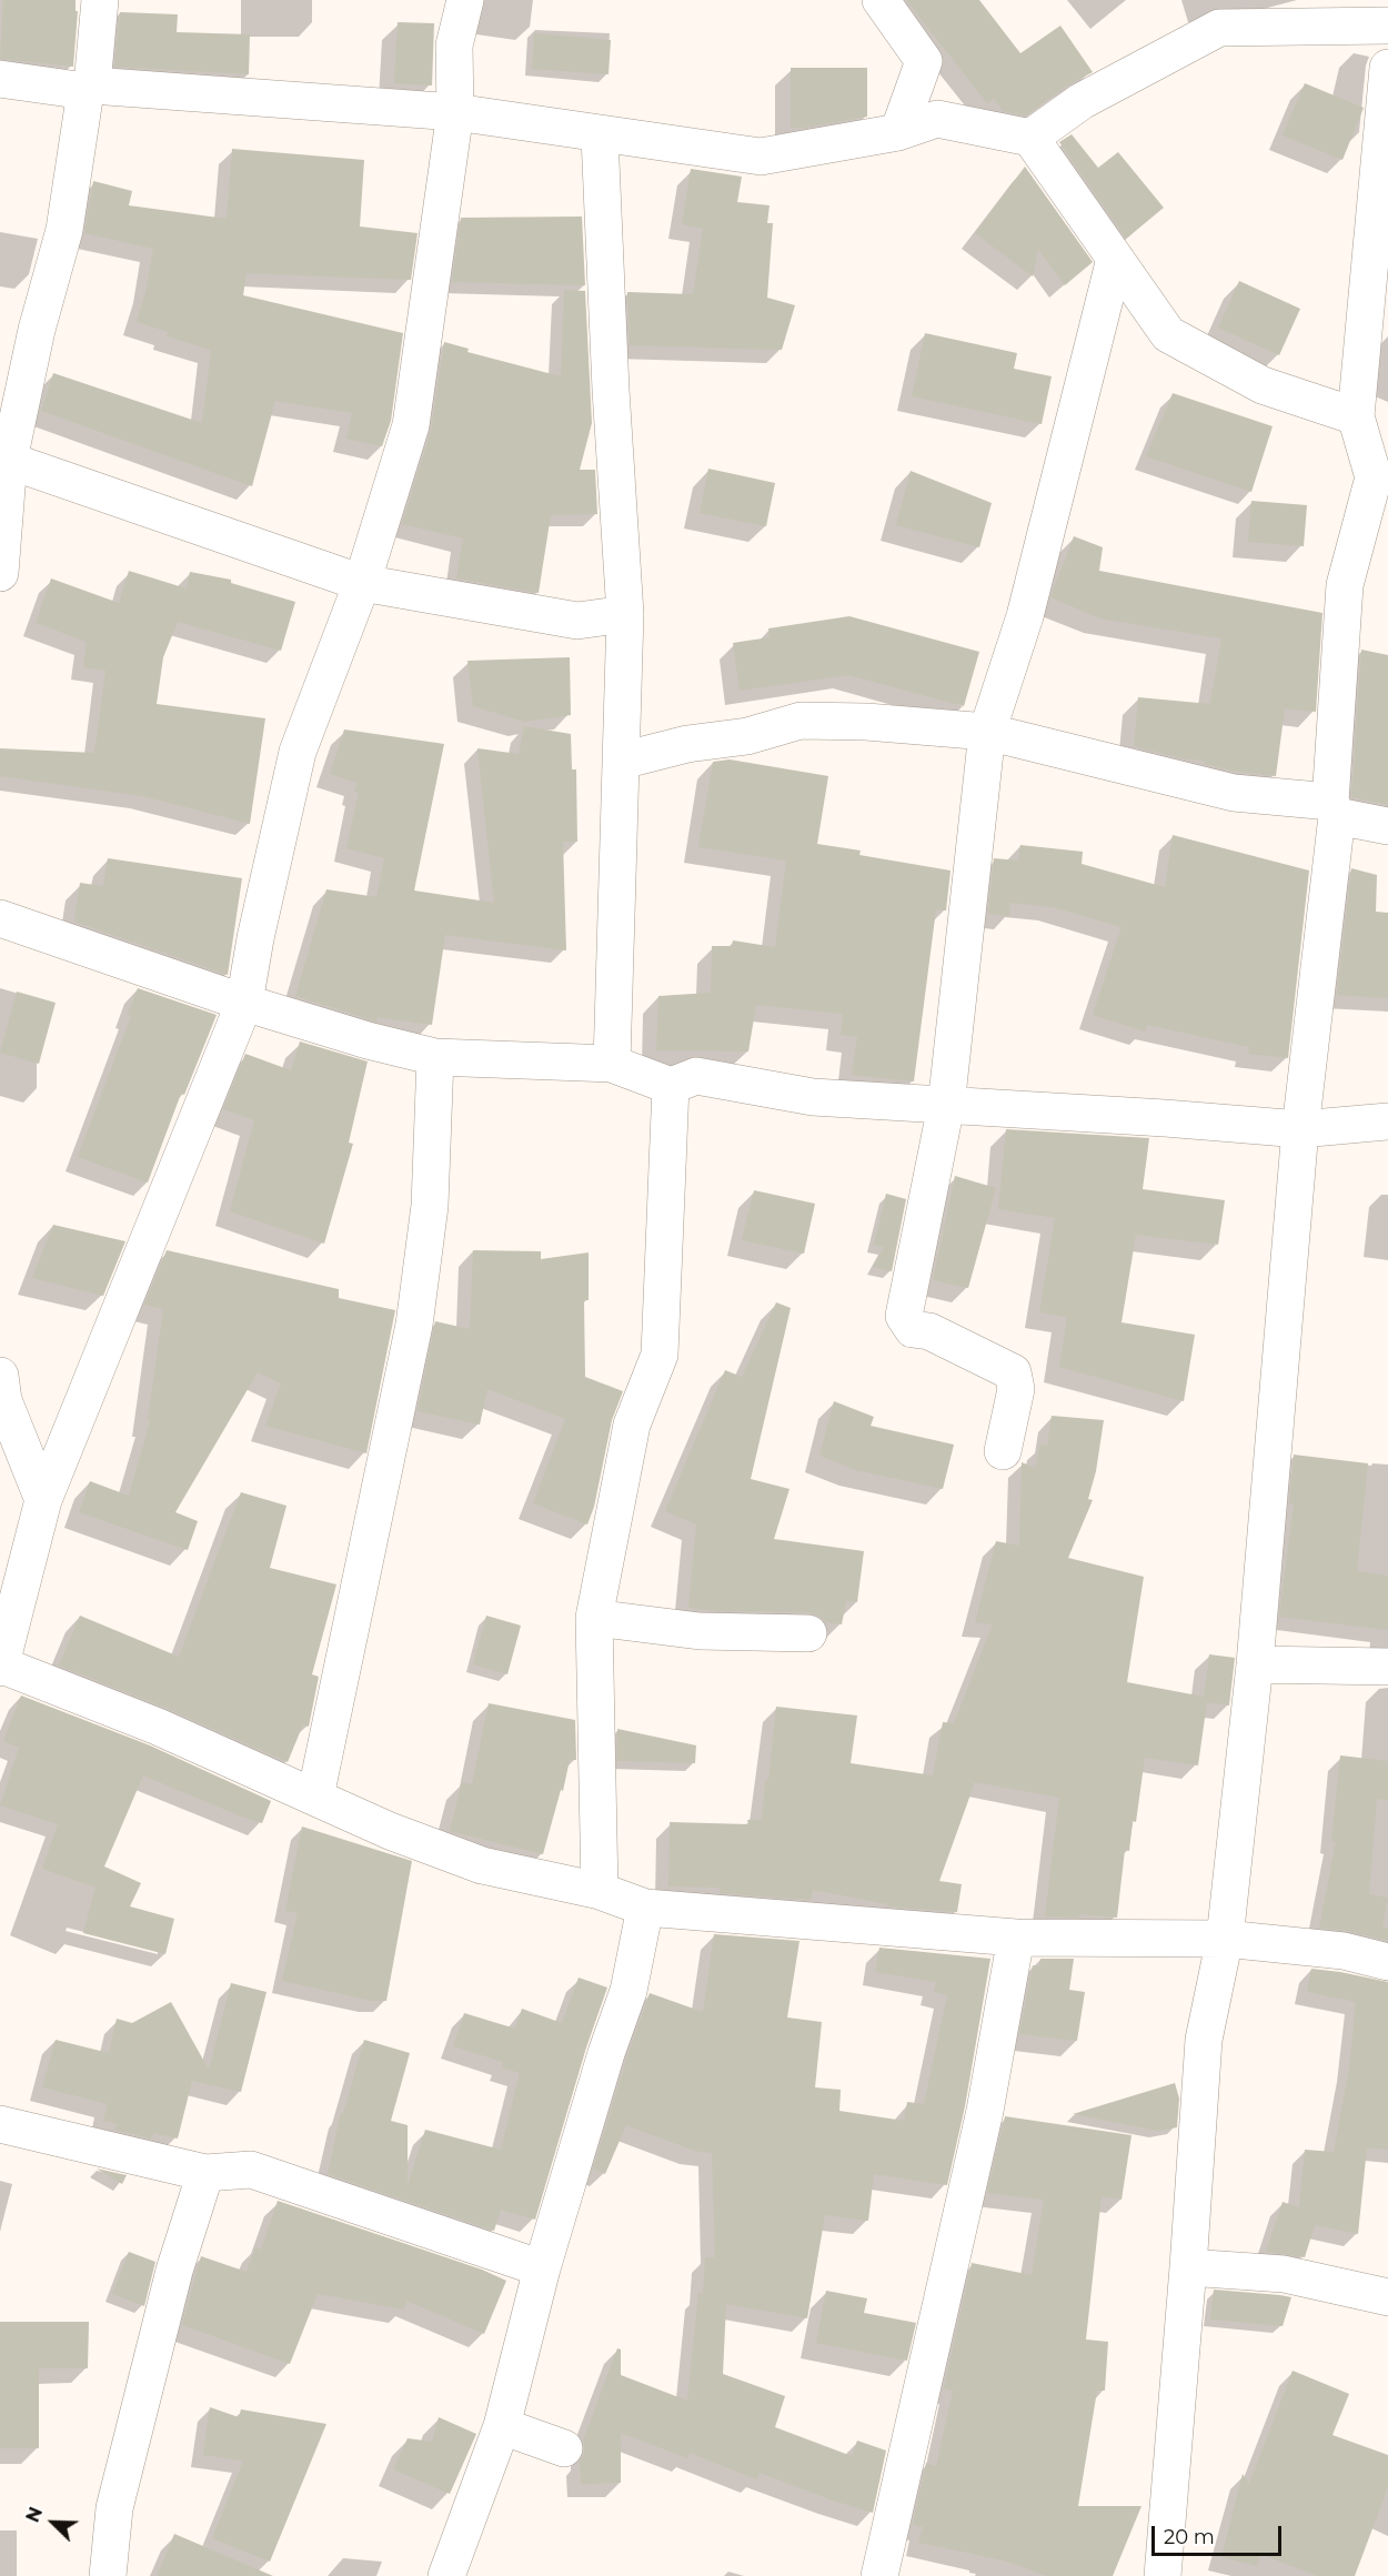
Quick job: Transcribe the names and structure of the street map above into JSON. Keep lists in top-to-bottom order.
{
  "scale_bar": "20 m",
  "north": "top left"
}
